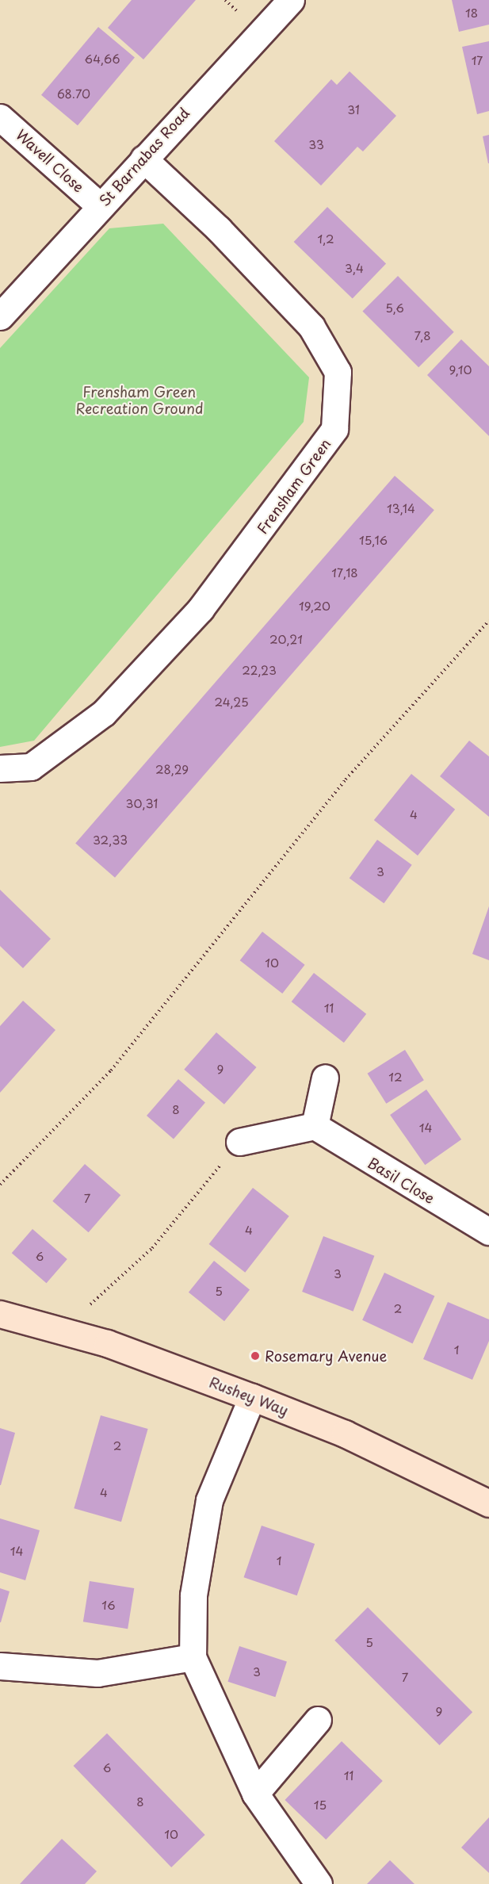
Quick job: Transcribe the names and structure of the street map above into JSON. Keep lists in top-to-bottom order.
{
  "streets": {
    "street": [
      "St Barnabas Road",
      "Wavell Close",
      "Frensham Green",
      "Basil Close",
      "Rushey Way"
    ]
  },
  "crossings": [
    ["St Barnabas Road", "Wavell Close"],
    ["St Barnabas Road", "Frensham Green"]
  ],
  "parks": ["Frensham Green Recreation Ground"],
  "places": ["Rosemary Avenue"],
  "house_numbers": [
    "18",
    "64,66",
    "17",
    "68.70",
    "31",
    "33",
    "1,2",
    "3,4",
    "5,6",
    "7,8",
    "9,10",
    "13,14",
    "15,16",
    "17,18",
    "19,20",
    "20,21",
    "22,23",
    "24,25",
    "28,29",
    "30,31",
    "4",
    "32,33",
    "3",
    "10",
    "11",
    "9",
    "12",
    "8",
    "14",
    "7",
    "4",
    "6",
    "3",
    "5",
    "2",
    "1",
    "2",
    "4",
    "14",
    "1",
    "16",
    "5",
    "3",
    "7",
    "9",
    "6",
    "11",
    "8",
    "15",
    "10"
  ]
}
